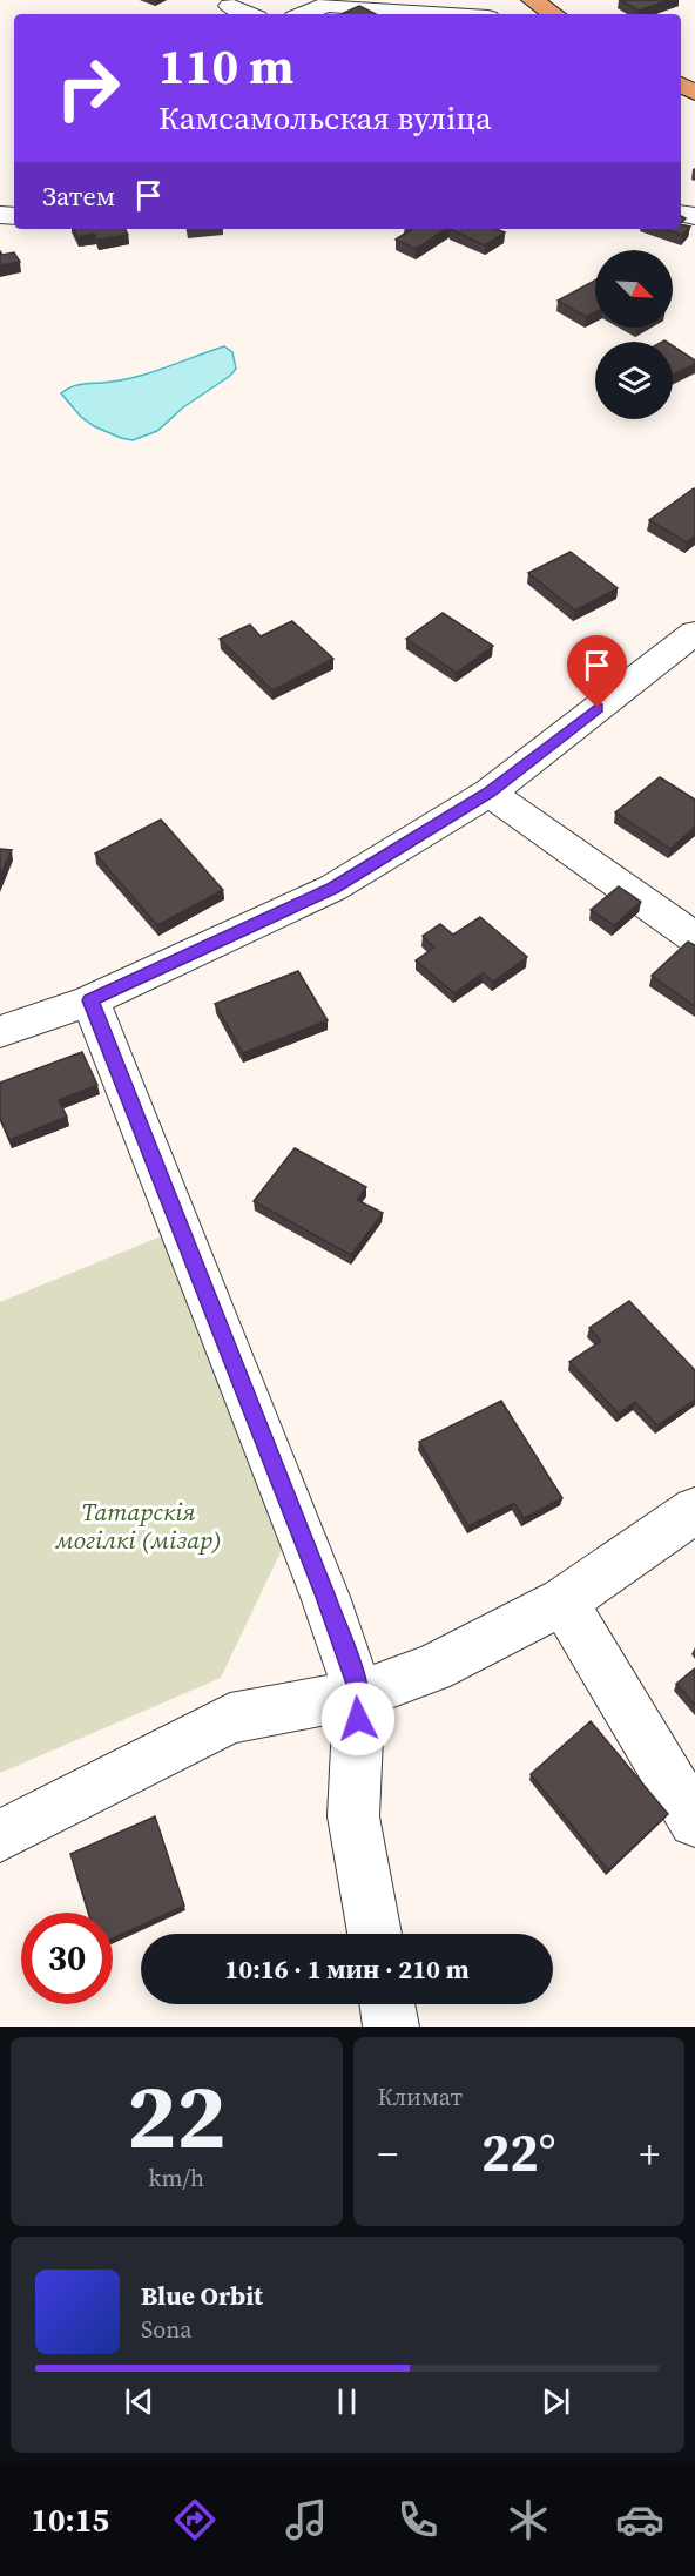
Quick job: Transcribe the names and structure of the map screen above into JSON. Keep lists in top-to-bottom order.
{
  "parks": ["Татарскія могілкі (мізар)"],
  "north": "bottom right",
  "page": {
    "turn": ["110 m", "Камсамольская вуліца"],
    "then": "Затем",
    "limit": "30",
    "trip": "10:16 · 1 мин · 210 m",
    "tile": [
      ["22", "km/h"],
      "Климат"
    ],
    "heat": ["−", "22°", "+"],
    "song": ["Blue Orbit", "Sona"],
    "tabs": "10:15"
  }
}
